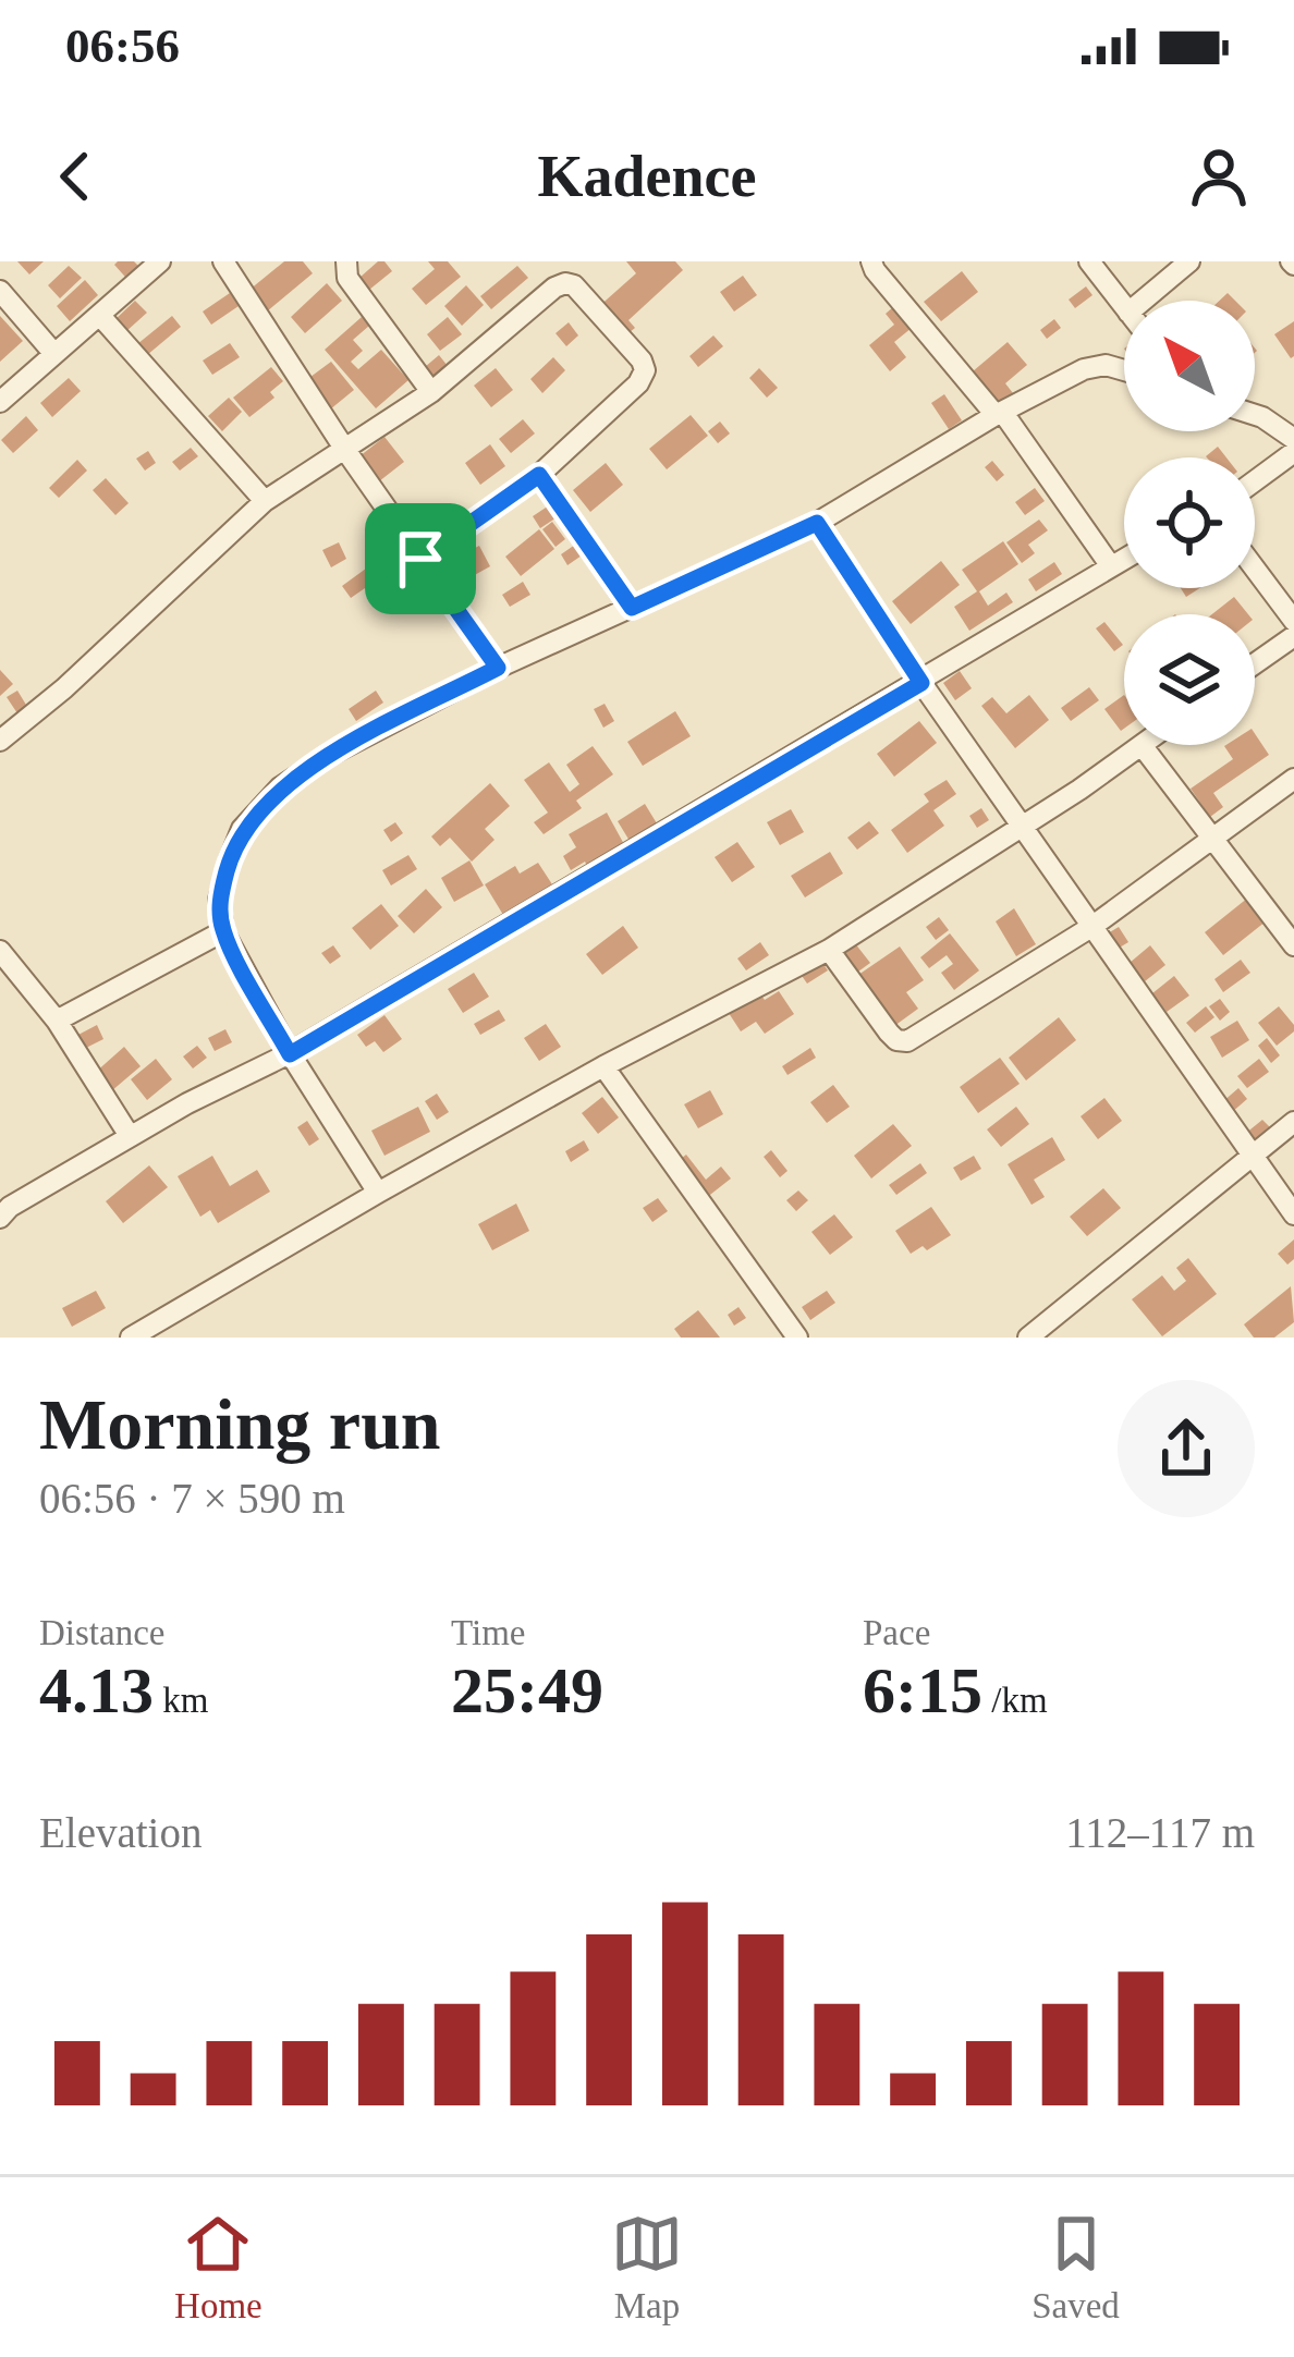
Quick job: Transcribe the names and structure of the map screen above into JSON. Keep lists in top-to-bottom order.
{
  "north": "top left",
  "page": {
    "status": "06:56",
    "header": "Kadence",
    "heading": ["Morning run", "06:56 · 7 × 590 m"],
    "stats": [
      ["Distance", "4.13 km"],
      ["Time", "25:49"],
      ["Pace", "6:15 /km"]
    ],
    "chart": ["Elevation", "112–117 m"],
    "tabs": ["Home", "Map", "Saved"]
  }
}
